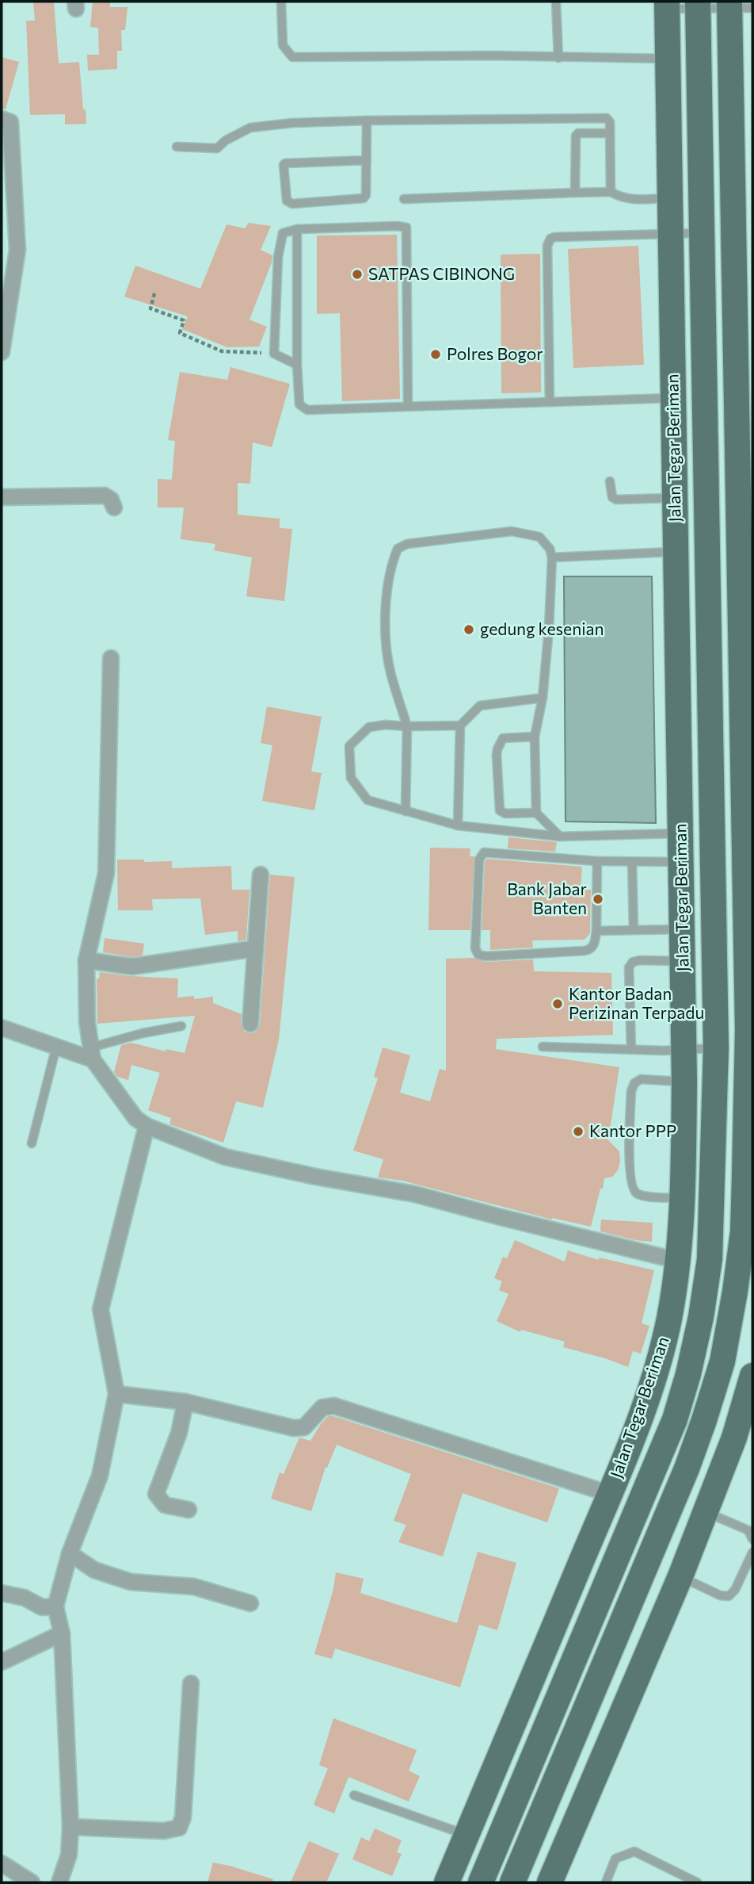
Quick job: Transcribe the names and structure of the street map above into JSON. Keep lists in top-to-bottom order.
{
  "streets": {
    "main road": ["Jalan Tegar Beriman"]
  },
  "places": [
    "SATPAS CIBINONG",
    "Polres Bogor",
    "gedung kesenian",
    "Bank Jabar Banten",
    "Kantor Badan Perizinan Terpadu",
    "Kantor PPP"
  ]
}
